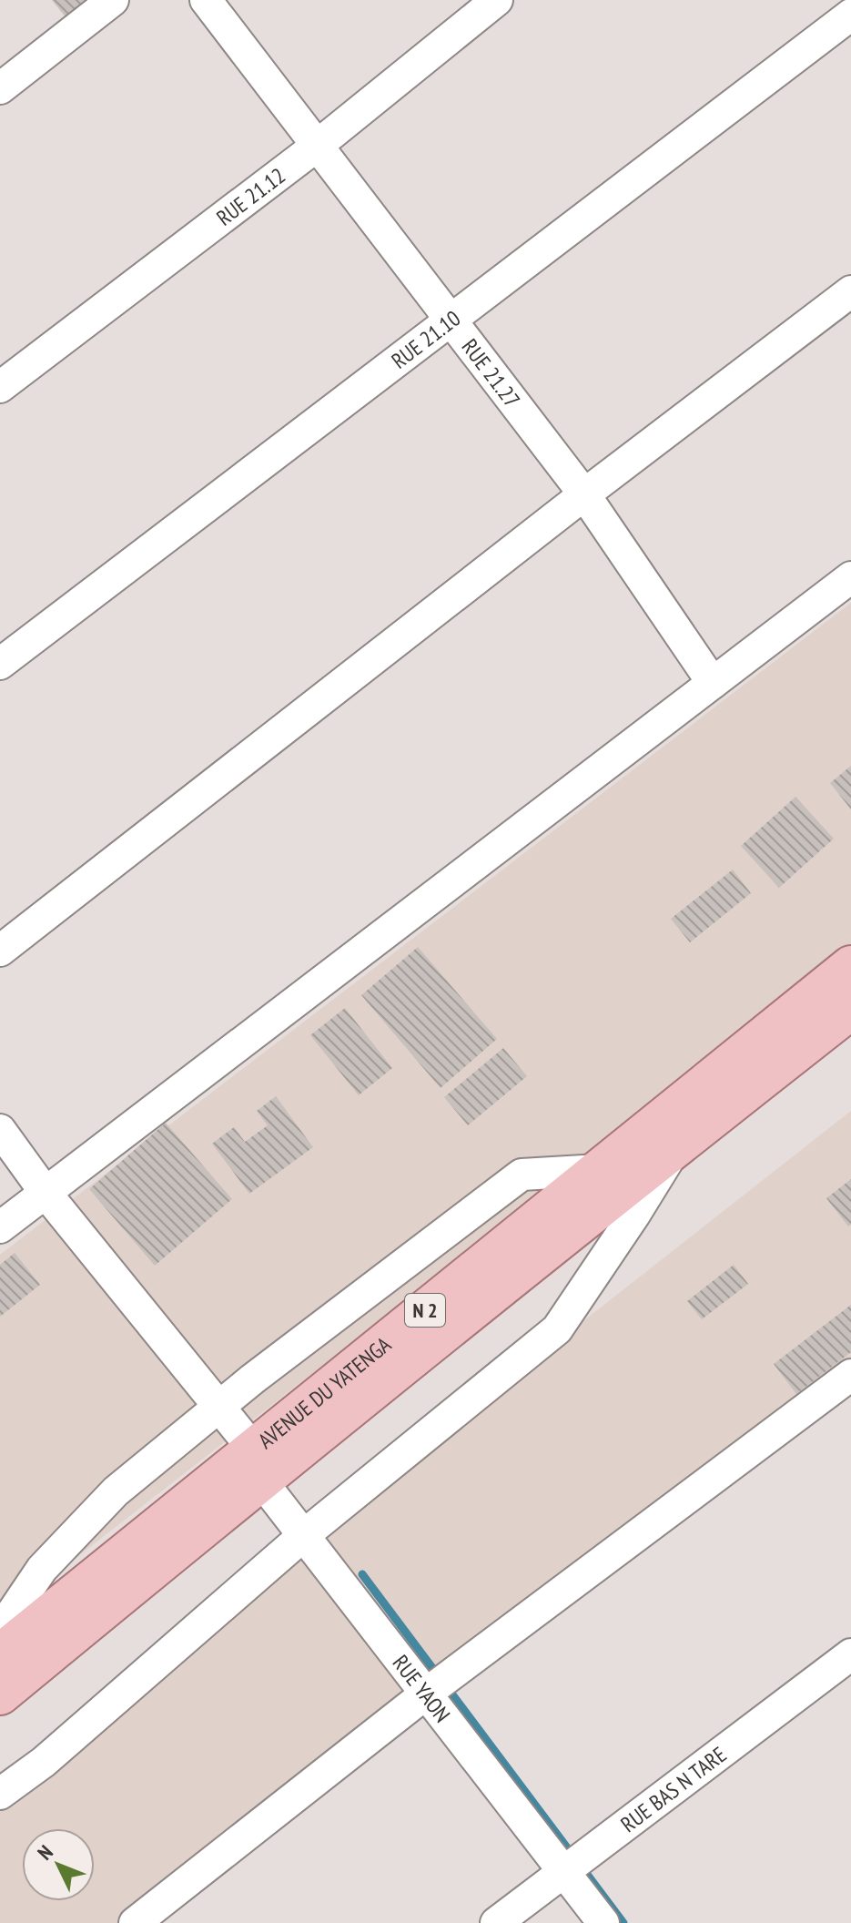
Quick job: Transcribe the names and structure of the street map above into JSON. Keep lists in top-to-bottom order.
{
  "streets": {
    "main road": ["N 2", "AVENUE DU YATENGA"],
    "street": [
      "RUE 21.12",
      "RUE 21.10",
      "RUE 21.27",
      "RUE YAON",
      "RUE BAS N TARE"
    ]
  },
  "crossings": [
    ["RUE 21.12", "RUE 21.27"],
    ["RUE 21.10", "RUE 21.27"],
    ["AVENUE DU YATENGA", "RUE YAON"],
    ["RUE YAON", "RUE BAS N TARE"]
  ],
  "north": "top left"
}
